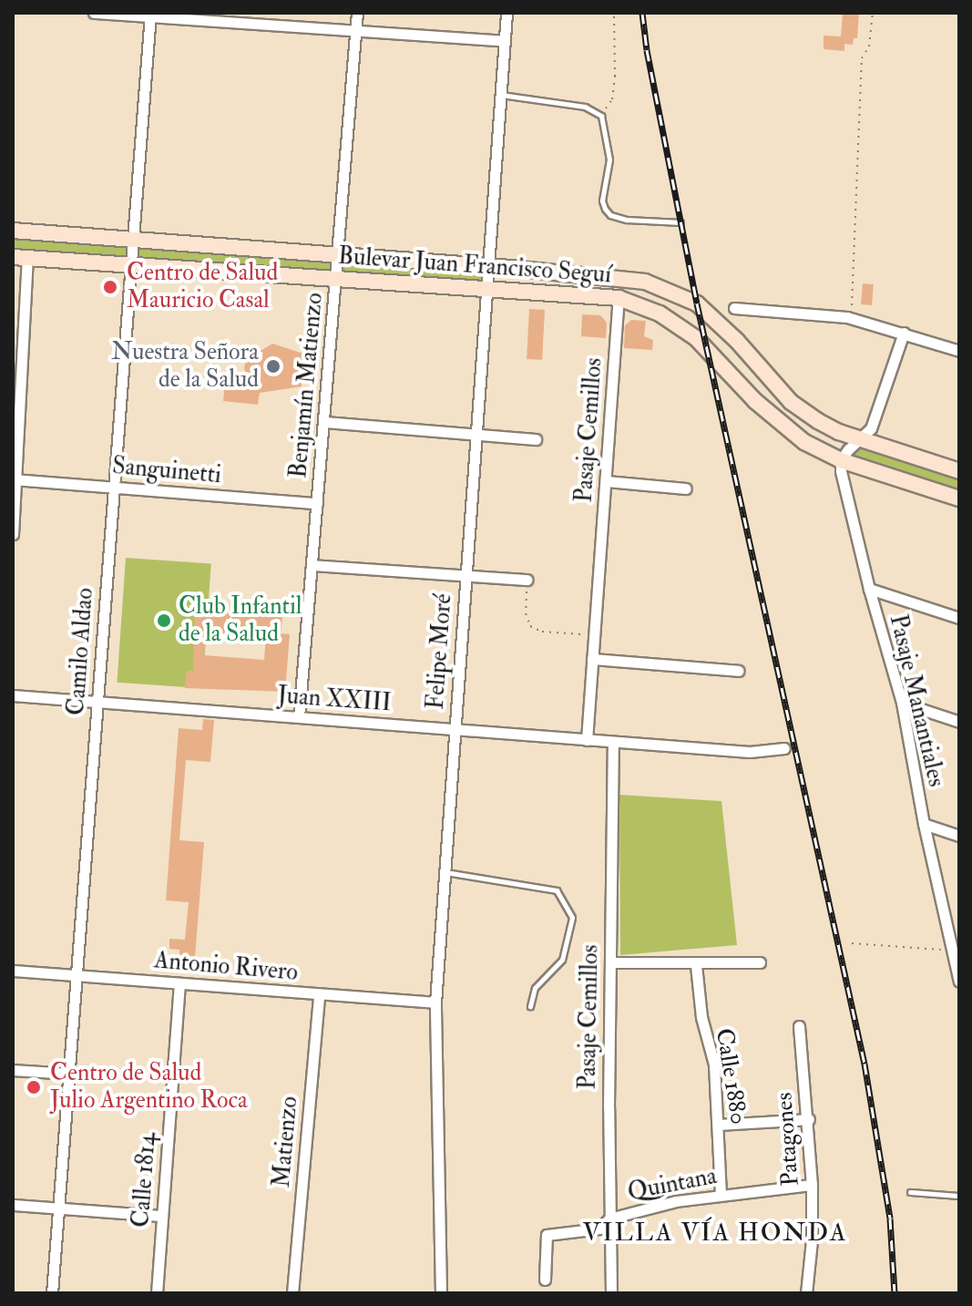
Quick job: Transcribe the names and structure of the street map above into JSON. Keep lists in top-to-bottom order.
{
  "streets": {
    "main road": ["Bulevar Juan Francisco Seguí"],
    "street": [
      "Benjamín Matienzo",
      "Pasaje Cemillos",
      "Sanguinetti",
      "Camilo Aldao",
      "Felipe Moré",
      "Juan XXIII",
      "Pasaje Manantiales",
      "Antonio Rivero",
      "Calle 1880",
      "Patagones",
      "Matienzo",
      "Calle 1814",
      "Quintana"
    ]
  },
  "crossings": [
    ["Bulevar Juan Francisco Seguí", "Benjamín Matienzo"],
    ["Bulevar Juan Francisco Seguí", "Pasaje Cemillos"],
    ["Bulevar Juan Francisco Seguí", "Camilo Aldao"],
    ["Bulevar Juan Francisco Seguí", "Felipe Moré"],
    ["Bulevar Juan Francisco Seguí", "Pasaje Manantiales"],
    ["Benjamín Matienzo", "Sanguinetti"],
    ["Benjamín Matienzo", "Juan XXIII"],
    ["Pasaje Cemillos", "Juan XXIII"],
    ["Pasaje Cemillos", "Quintana"],
    ["Sanguinetti", "Camilo Aldao"],
    ["Camilo Aldao", "Juan XXIII"],
    ["Camilo Aldao", "Antonio Rivero"],
    ["Felipe Moré", "Juan XXIII"],
    ["Felipe Moré", "Antonio Rivero"],
    ["Antonio Rivero", "Matienzo"],
    ["Antonio Rivero", "Calle 1814"],
    ["Calle 1880", "Quintana"],
    ["Patagones", "Quintana"]
  ],
  "districts": ["VILLA VÍA HONDA"],
  "places": [
    "Centro de Salud Mauricio Casal",
    "Nuestra Señora de la Salud",
    "Club Infantil de la Salud",
    "Centro de Salud Julio Argentino Roca"
  ]
}
